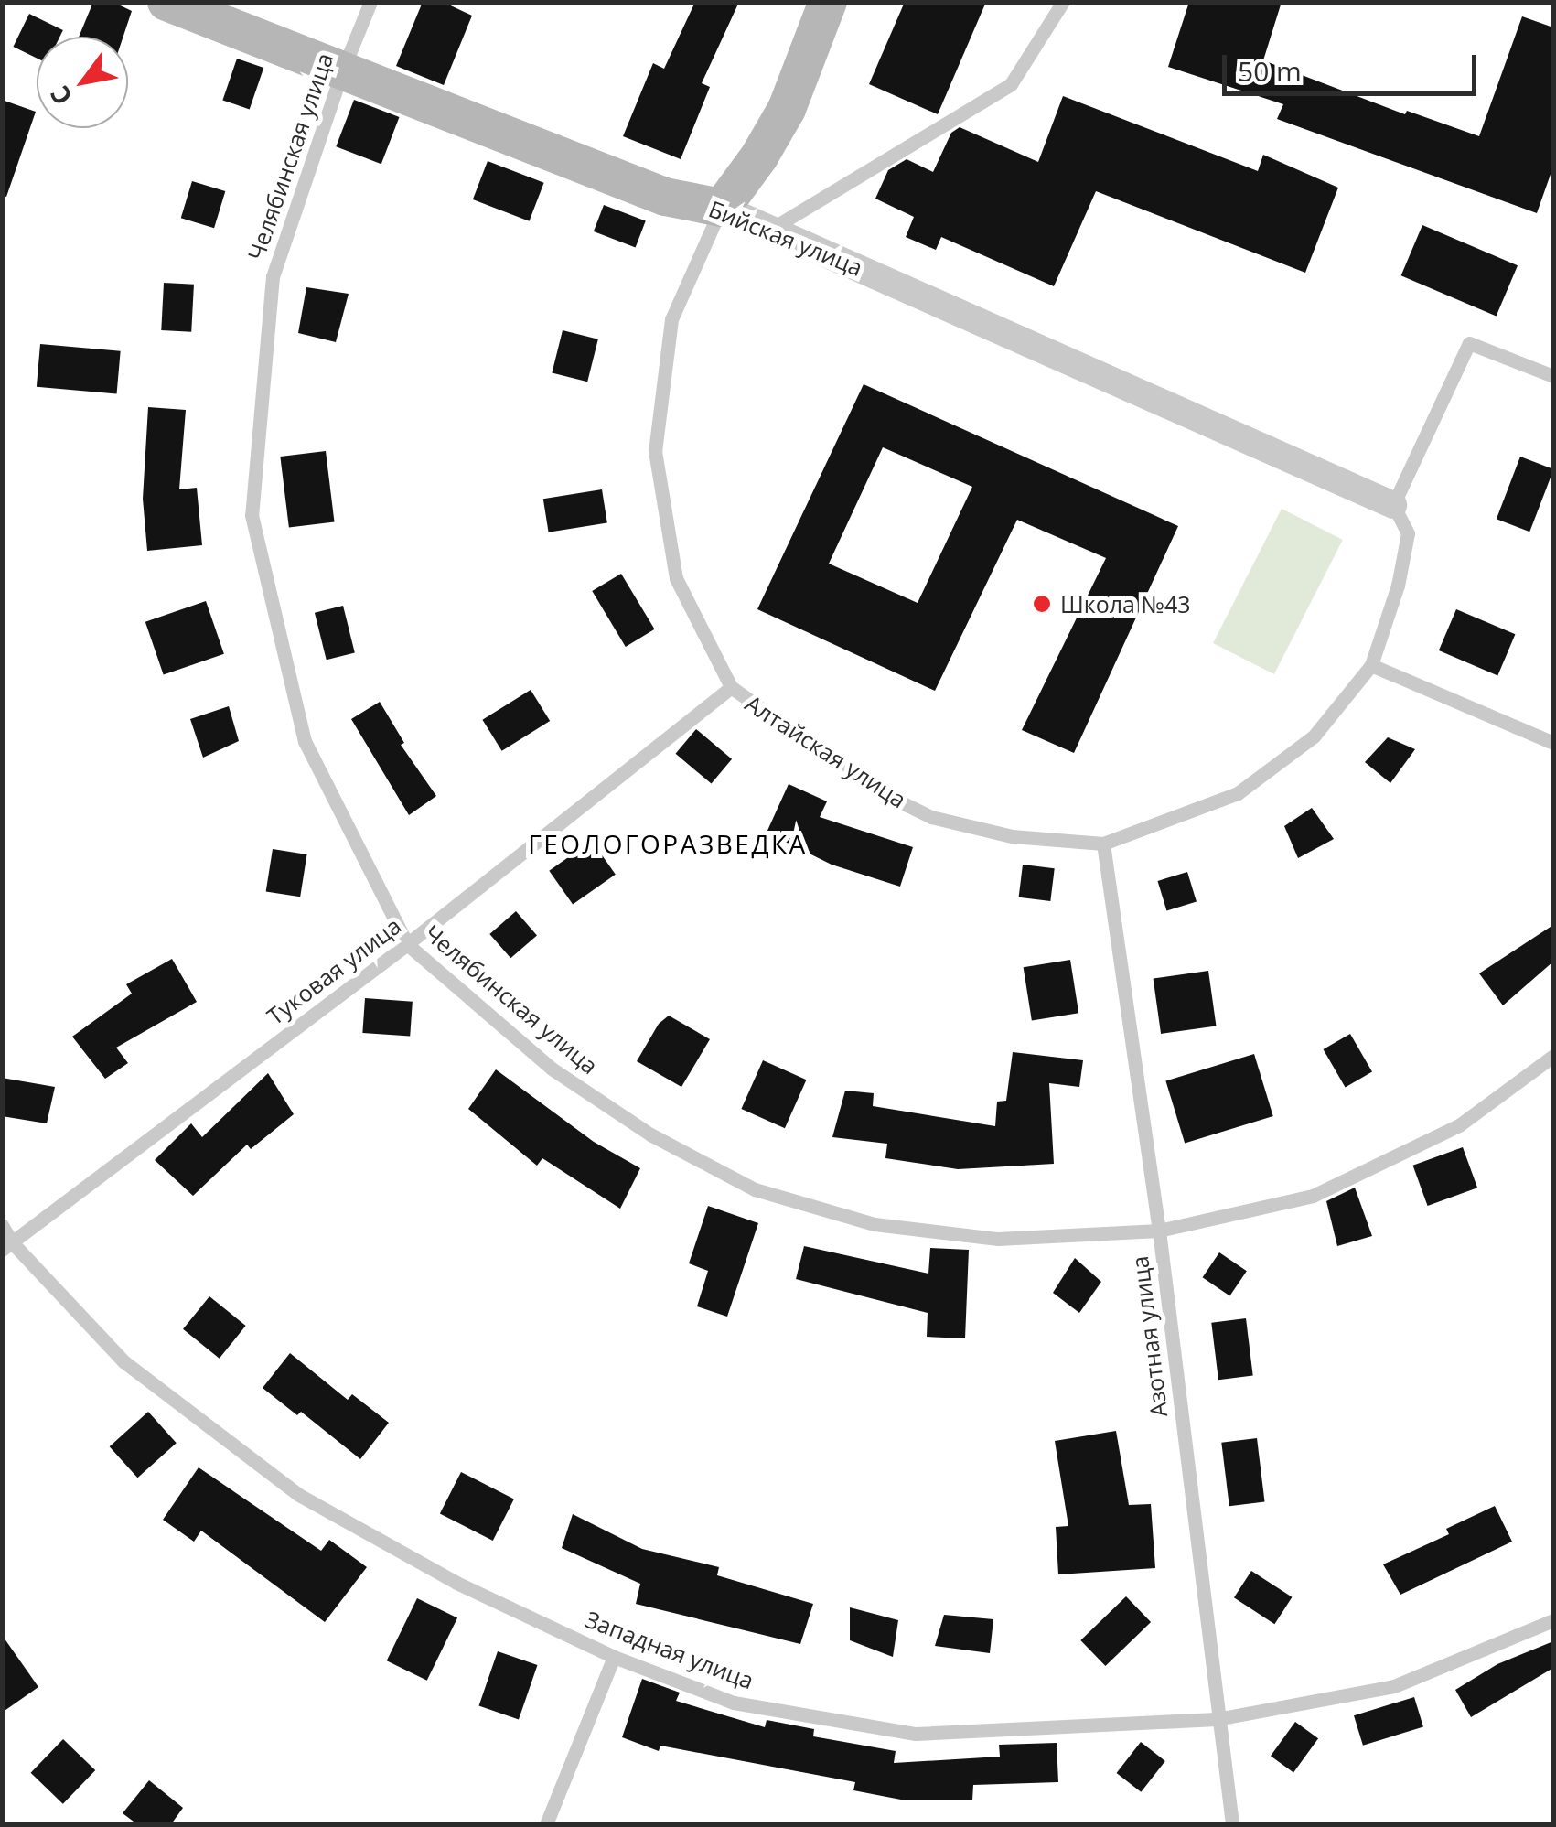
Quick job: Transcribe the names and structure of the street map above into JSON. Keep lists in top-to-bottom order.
{
  "streets": {
    "street": ["Бийская улица", "Алтайская улица"],
    "lane": [
      "Челябинская улица",
      "Туковая улица",
      "Азотная улица",
      "Западная улица"
    ]
  },
  "crossings": [
    ["Челябинская улица", "Бийская улица"],
    ["Челябинская улица", "Туковая улица"],
    ["Челябинская улица", "Азотная улица"],
    ["Бийская улица", "Алтайская улица"],
    ["Алтайская улица", "Туковая улица"],
    ["Алтайская улица", "Азотная улица"],
    ["Туковая улица", "Западная улица"],
    ["Азотная улица", "Западная улица"]
  ],
  "districts": ["ГЕОЛОГОРАЗВЕДКА"],
  "places": ["Школа №43"],
  "scale_bar": "50 m",
  "north": "bottom left"
}
